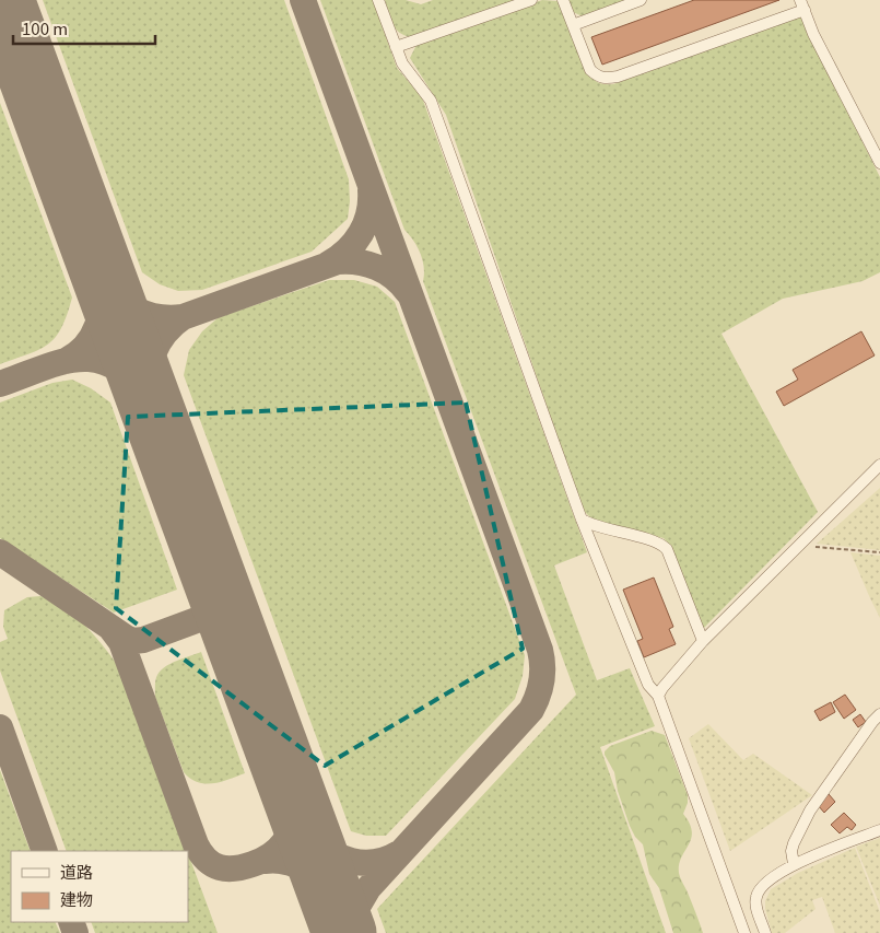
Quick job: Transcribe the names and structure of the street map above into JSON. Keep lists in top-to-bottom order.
{
  "legend": ["道路", "建物"],
  "scale_bar": "100 m"
}
